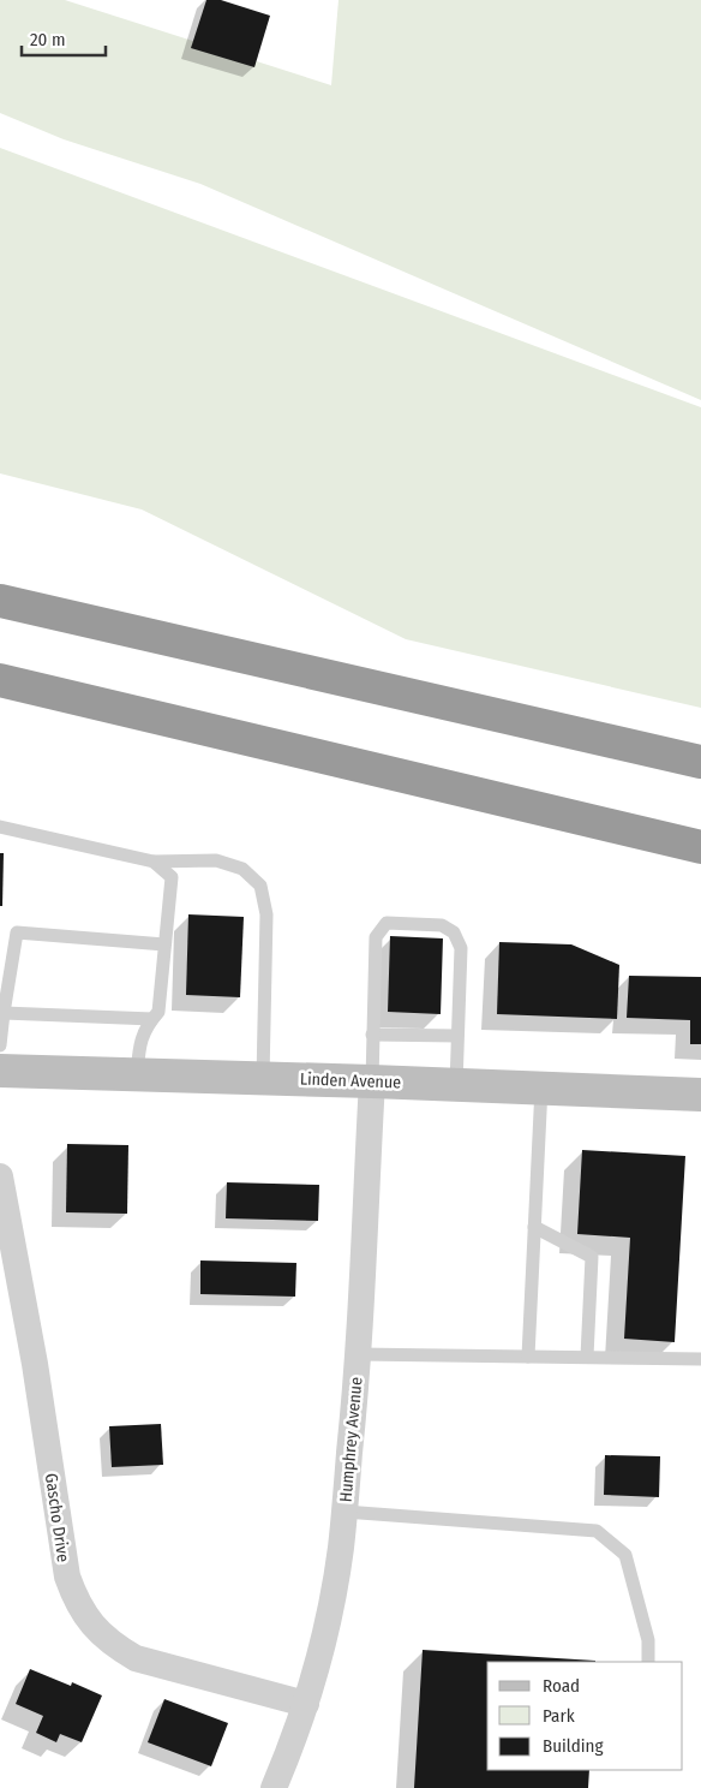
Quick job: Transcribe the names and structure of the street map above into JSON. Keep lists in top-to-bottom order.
{
  "streets": {
    "main road": ["Linden Avenue"],
    "street": ["Humphrey Avenue", "Gascho Drive"]
  },
  "crossings": [
    ["Linden Avenue", "Humphrey Avenue"],
    ["Humphrey Avenue", "Gascho Drive"]
  ],
  "legend": ["Road", "Park", "Building"],
  "scale_bar": "20 m"
}
